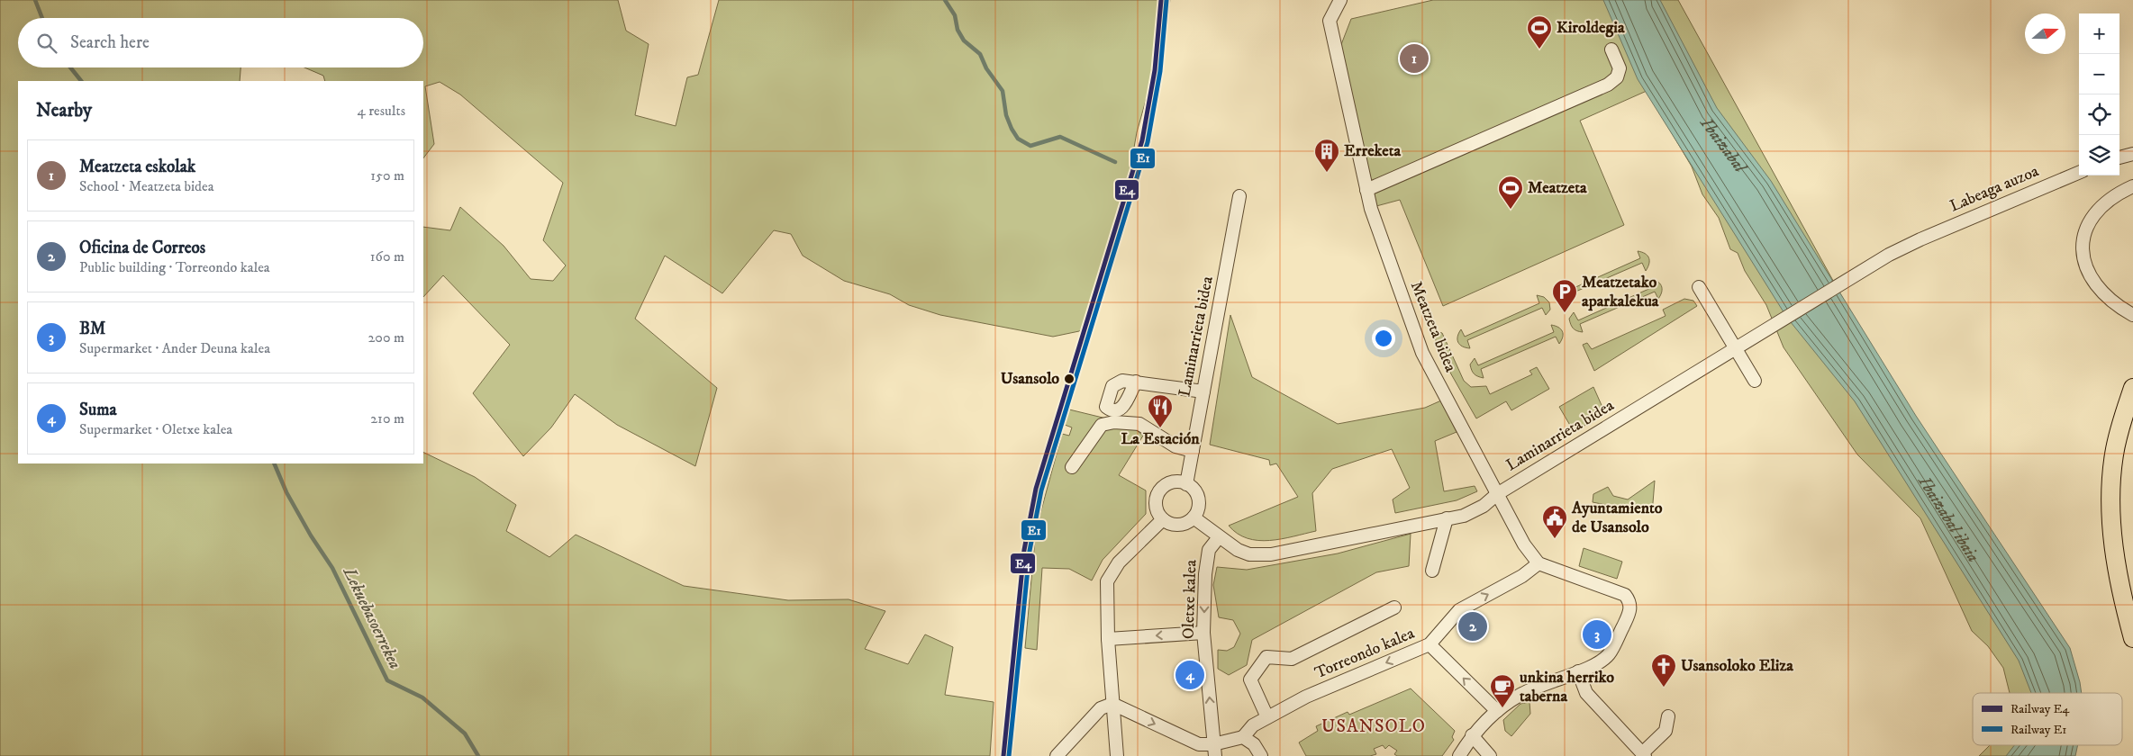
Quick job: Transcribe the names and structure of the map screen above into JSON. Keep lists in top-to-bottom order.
{
  "streets": {
    "street": [
      "Labeaga auzoa",
      "Meatzeta bidea",
      "Laminarrieta bidea",
      "Oletxe kalea",
      "Torreondo kalea"
    ]
  },
  "crossings": [
    ["Labeaga auzoa", "Laminarrieta bidea"],
    ["Meatzeta bidea", "Laminarrieta bidea"],
    ["Meatzeta bidea", "Torreondo kalea"],
    ["Laminarrieta bidea", "Oletxe kalea"]
  ],
  "districts": ["USANSOLO"],
  "water": ["Ibaizabal", "Ibaizabal ibaia", "Lekuebasoerrekea"],
  "places": {
    "sports": ["Kiroldegia", "Meatzeta"],
    "building": ["Erreketa"],
    "parking": ["Meatzetako aparkalekua"],
    "other": ["Usansolo"],
    "restaurant": ["La Estación"],
    "public building": ["Ayuntamiento de Usansolo"],
    "church": ["Usansoloko Eliza"],
    "cafe": ["unkina herriko taberna"]
  },
  "lines": ["rail line E4", "rail line E1"],
  "legend": ["Railway E4", "Railway E1"],
  "north": "right",
  "page": {
    "map_buttons": ["+", "−"],
    "search": "Search here",
    "pins": [
      "1",
      "2",
      "3",
      "4"
    ],
    "heading": ["Nearby", "4 results"],
    "list": [
      {
        "mark": "1",
        "name": "Meatzeta eskolak",
        "note": "School · Meatzeta bidea",
        "value": "150 m"
      },
      {
        "mark": "2",
        "name": "Oficina de Correos",
        "note": "Public building · Torreondo kalea",
        "value": "160 m"
      },
      {
        "mark": "3",
        "name": "BM",
        "note": "Supermarket · Ander Deuna kalea",
        "value": "200 m"
      },
      {
        "mark": "4",
        "name": "Suma",
        "note": "Supermarket · Oletxe kalea",
        "value": "210 m"
      }
    ]
  }
}
